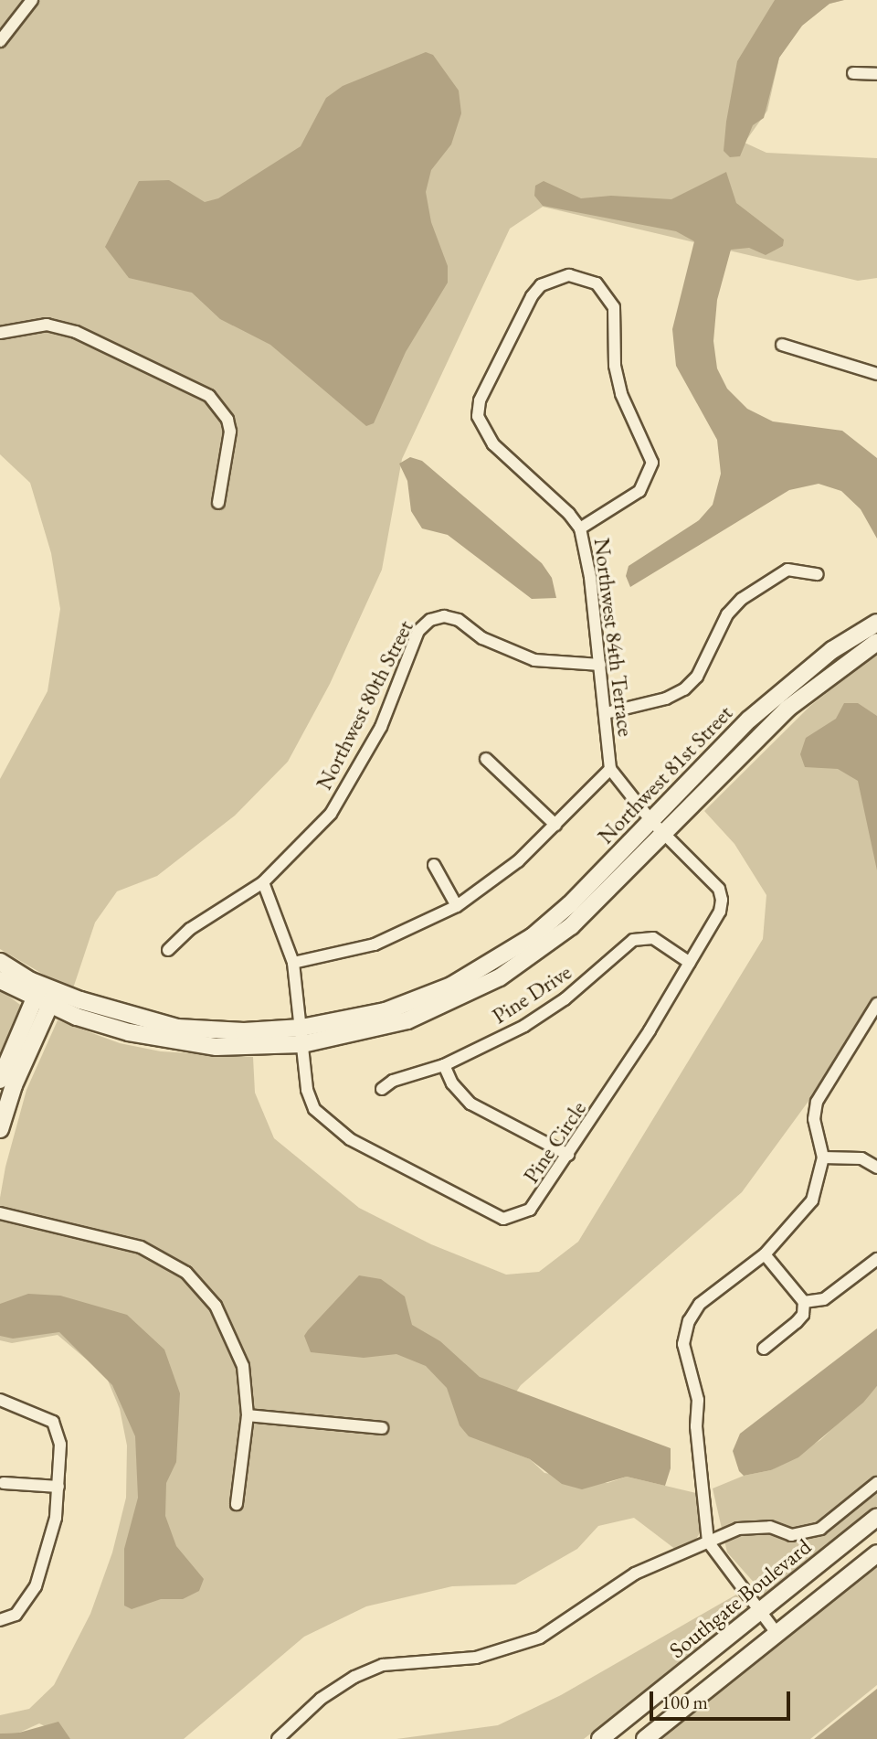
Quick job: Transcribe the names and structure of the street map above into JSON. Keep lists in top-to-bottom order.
{
  "streets": {
    "street": [
      "Northwest 84th Terrace",
      "Northwest 80th Street",
      "Northwest 81st Street",
      "Pine Drive",
      "Pine Circle",
      "Southgate Boulevard"
    ]
  },
  "crossings": [
    ["Northwest 84th Terrace", "Northwest 80th Street"],
    ["Northwest 84th Terrace", "Northwest 81st Street"],
    ["Northwest 84th Terrace", "Pine Circle"],
    ["Northwest 80th Street", "Pine Circle"],
    ["Northwest 81st Street", "Pine Circle"],
    ["Pine Drive", "Pine Circle"]
  ],
  "scale_bar": "100 m"
}
